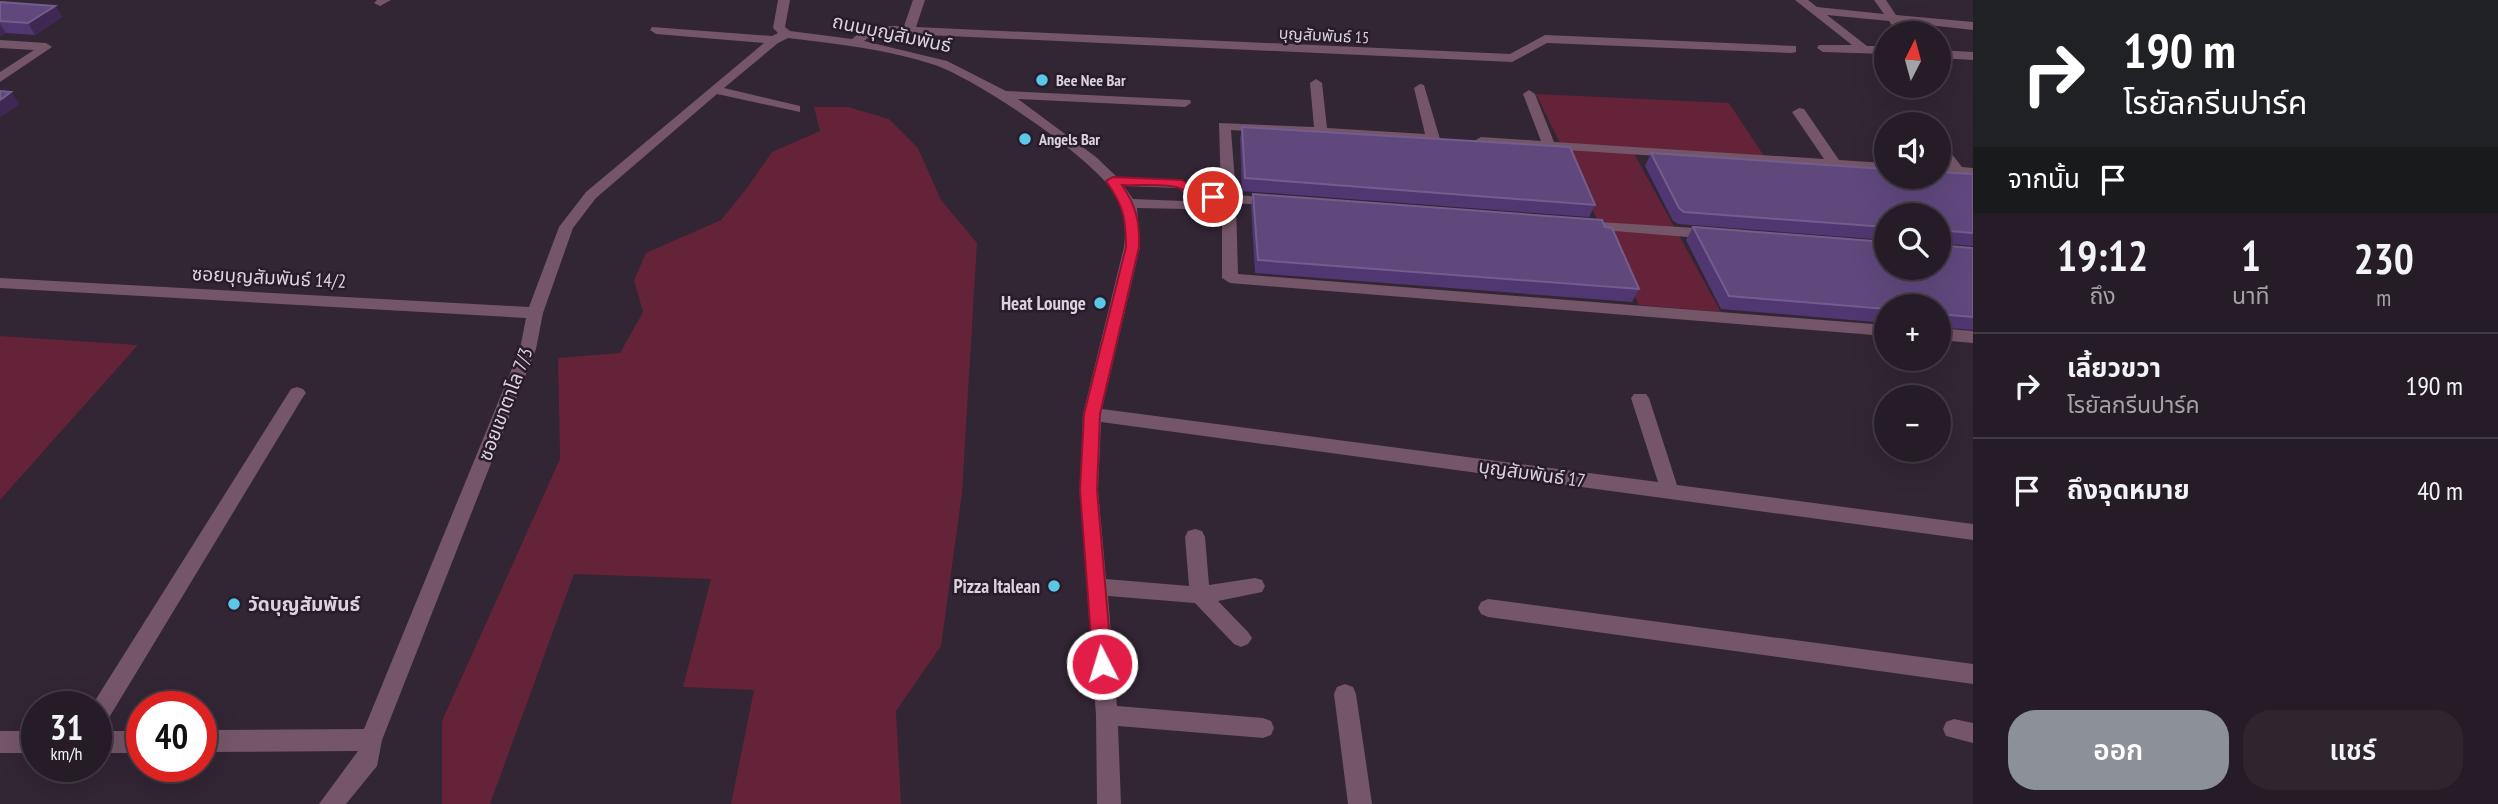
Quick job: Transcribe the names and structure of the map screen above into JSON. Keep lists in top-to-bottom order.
{
  "streets": {
    "street": [
      "ถนนบุญสัมพันธ์",
      "บุญสัมพันธ์ 15",
      "ซอยบุญสัมพันธ์ 14/2",
      "ซอยเขาตาโล 7/3",
      "บุญสัมพันธ์ 17"
    ]
  },
  "crossings": [
    ["ถนนบุญสัมพันธ์", "บุญสัมพันธ์ 15"],
    ["ถนนบุญสัมพันธ์", "ซอยเขาตาโล 7/3"],
    ["ถนนบุญสัมพันธ์", "บุญสัมพันธ์ 17"],
    ["ซอยบุญสัมพันธ์ 14/2", "ซอยเขาตาโล 7/3"]
  ],
  "places": [
    "Bee Nee Bar",
    "Angels Bar",
    "Heat Lounge",
    "Pizza Italean",
    "วัดบุญสัมพันธ์"
  ],
  "north": "top",
  "page": {
    "turn": ["190 m", "โรยัลกรีนปาร์ค"],
    "map_buttons": ["+", "−"],
    "then": "จากนั้น",
    "eta": [
      "19:12",
      "ถึง",
      "1",
      "นาที",
      "230",
      "m"
    ],
    "list": [
      {
        "name": "เลี้ยวขวา",
        "note": "โรยัลกรีนปาร์ค",
        "value": "190 m"
      },
      {
        "name": "ถึงจุดหมาย",
        "value": "40 m"
      }
    ],
    "speed": "31 km/h",
    "limit": "40",
    "buttons": ["ออก", "แชร์"]
  }
}
